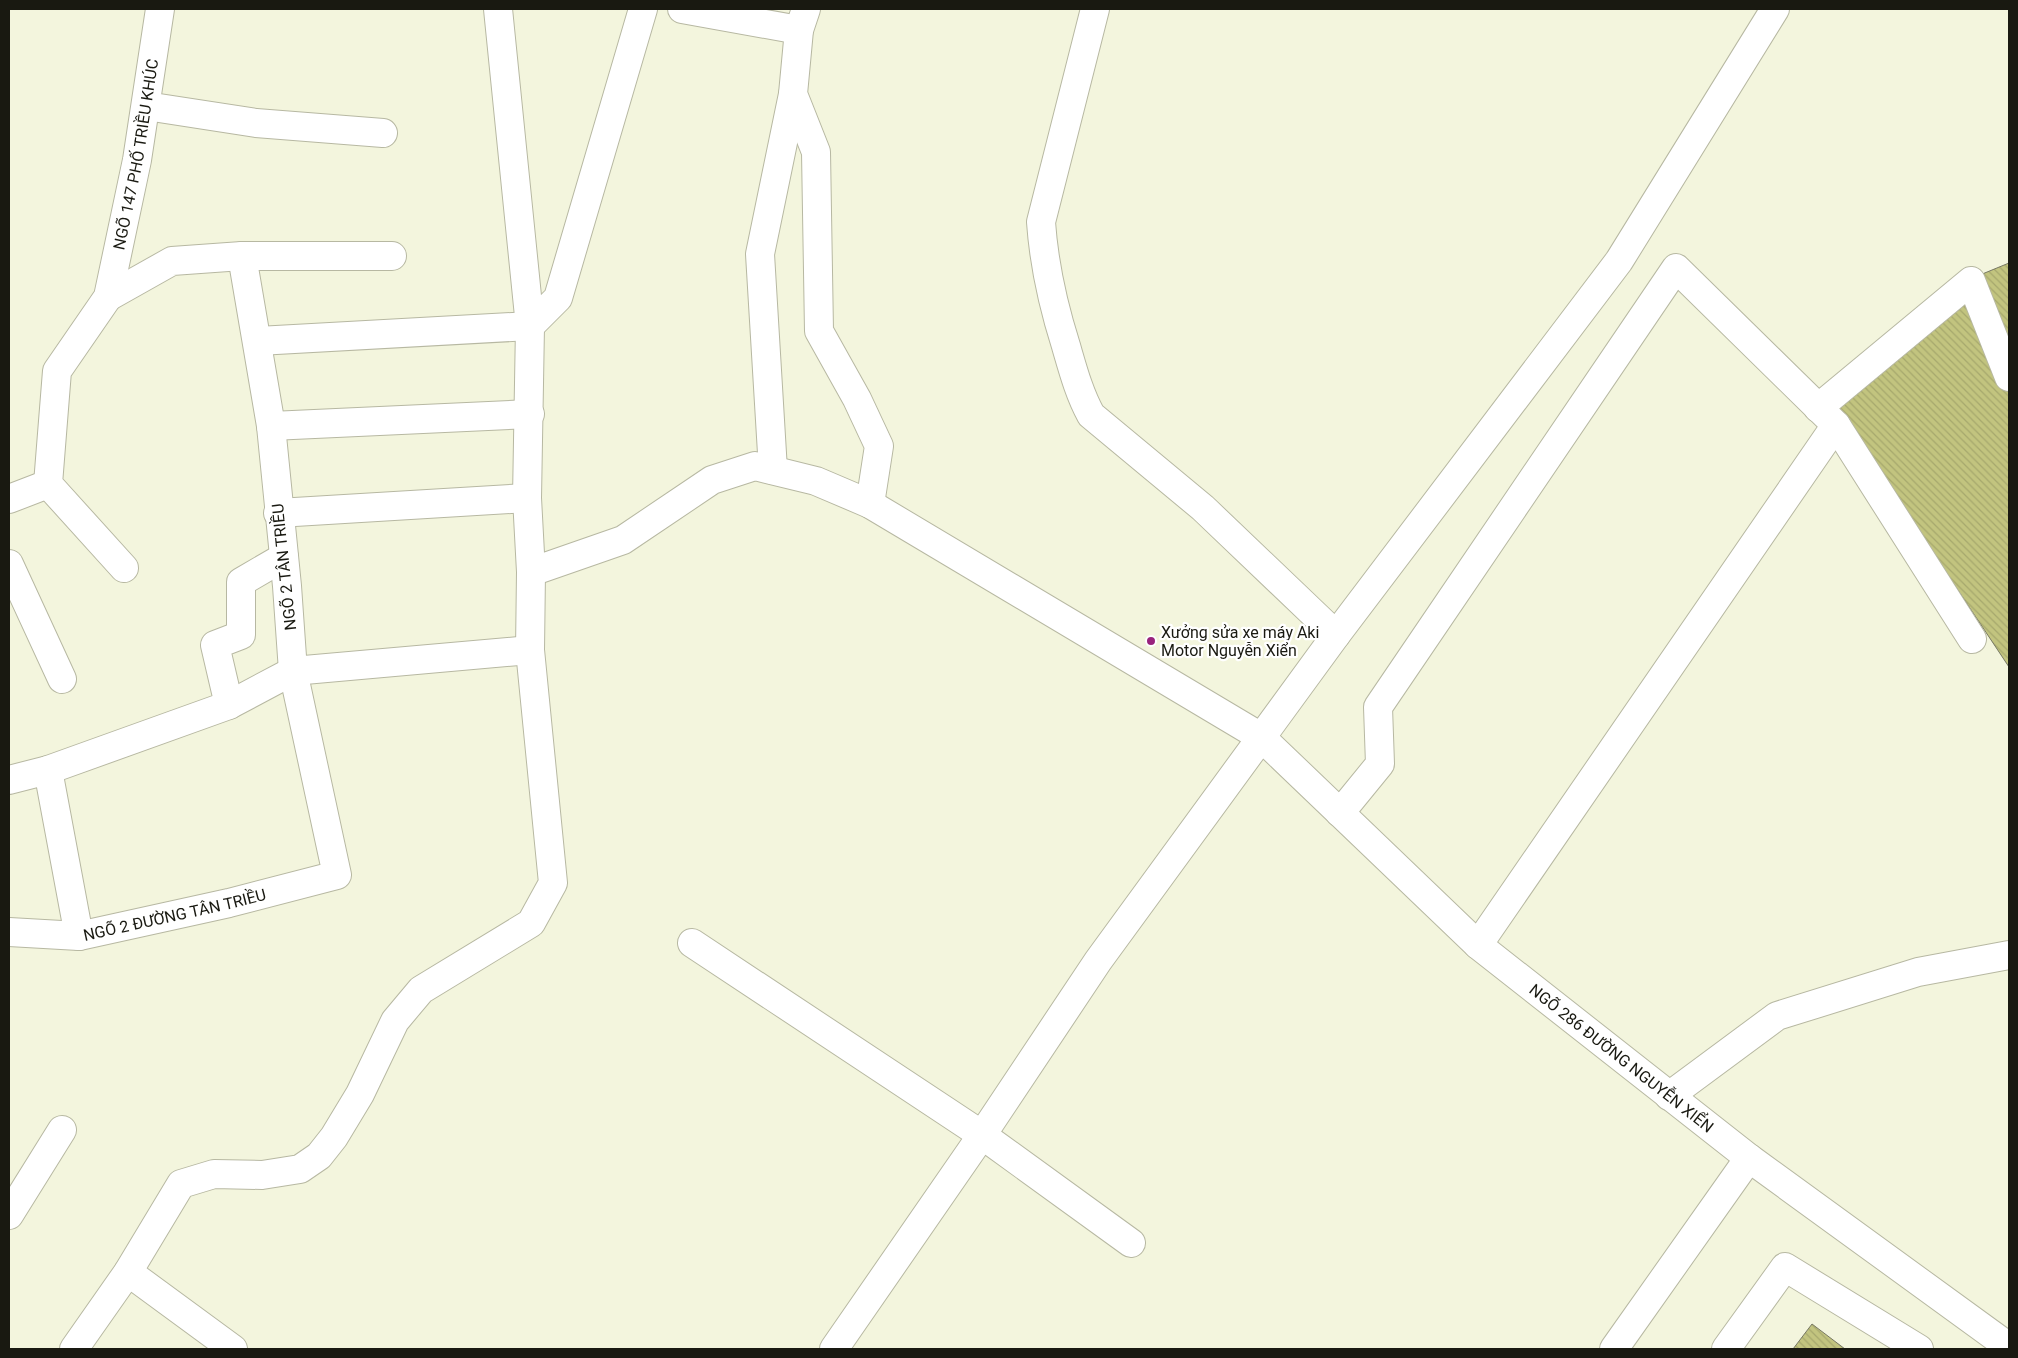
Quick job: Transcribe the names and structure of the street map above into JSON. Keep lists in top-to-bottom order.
{
  "streets": {
    "street": [
      "NGÕ 147 PHỐ TRIỀU KHÚC",
      "NGÕ 2 TÂN TRIỀU",
      "NGÕ 2 ĐƯỜNG TÂN TRIỀU",
      "NGÕ 286 ĐƯỜNG NGUYỄN XIỂN"
    ]
  },
  "crossings": [
    ["NGÕ 2 TÂN TRIỀU", "NGÕ 2 ĐƯỜNG TÂN TRIỀU"]
  ],
  "places": ["Xưởng sửa xe máy Aki Motor Nguyễn Xiển"]
}
